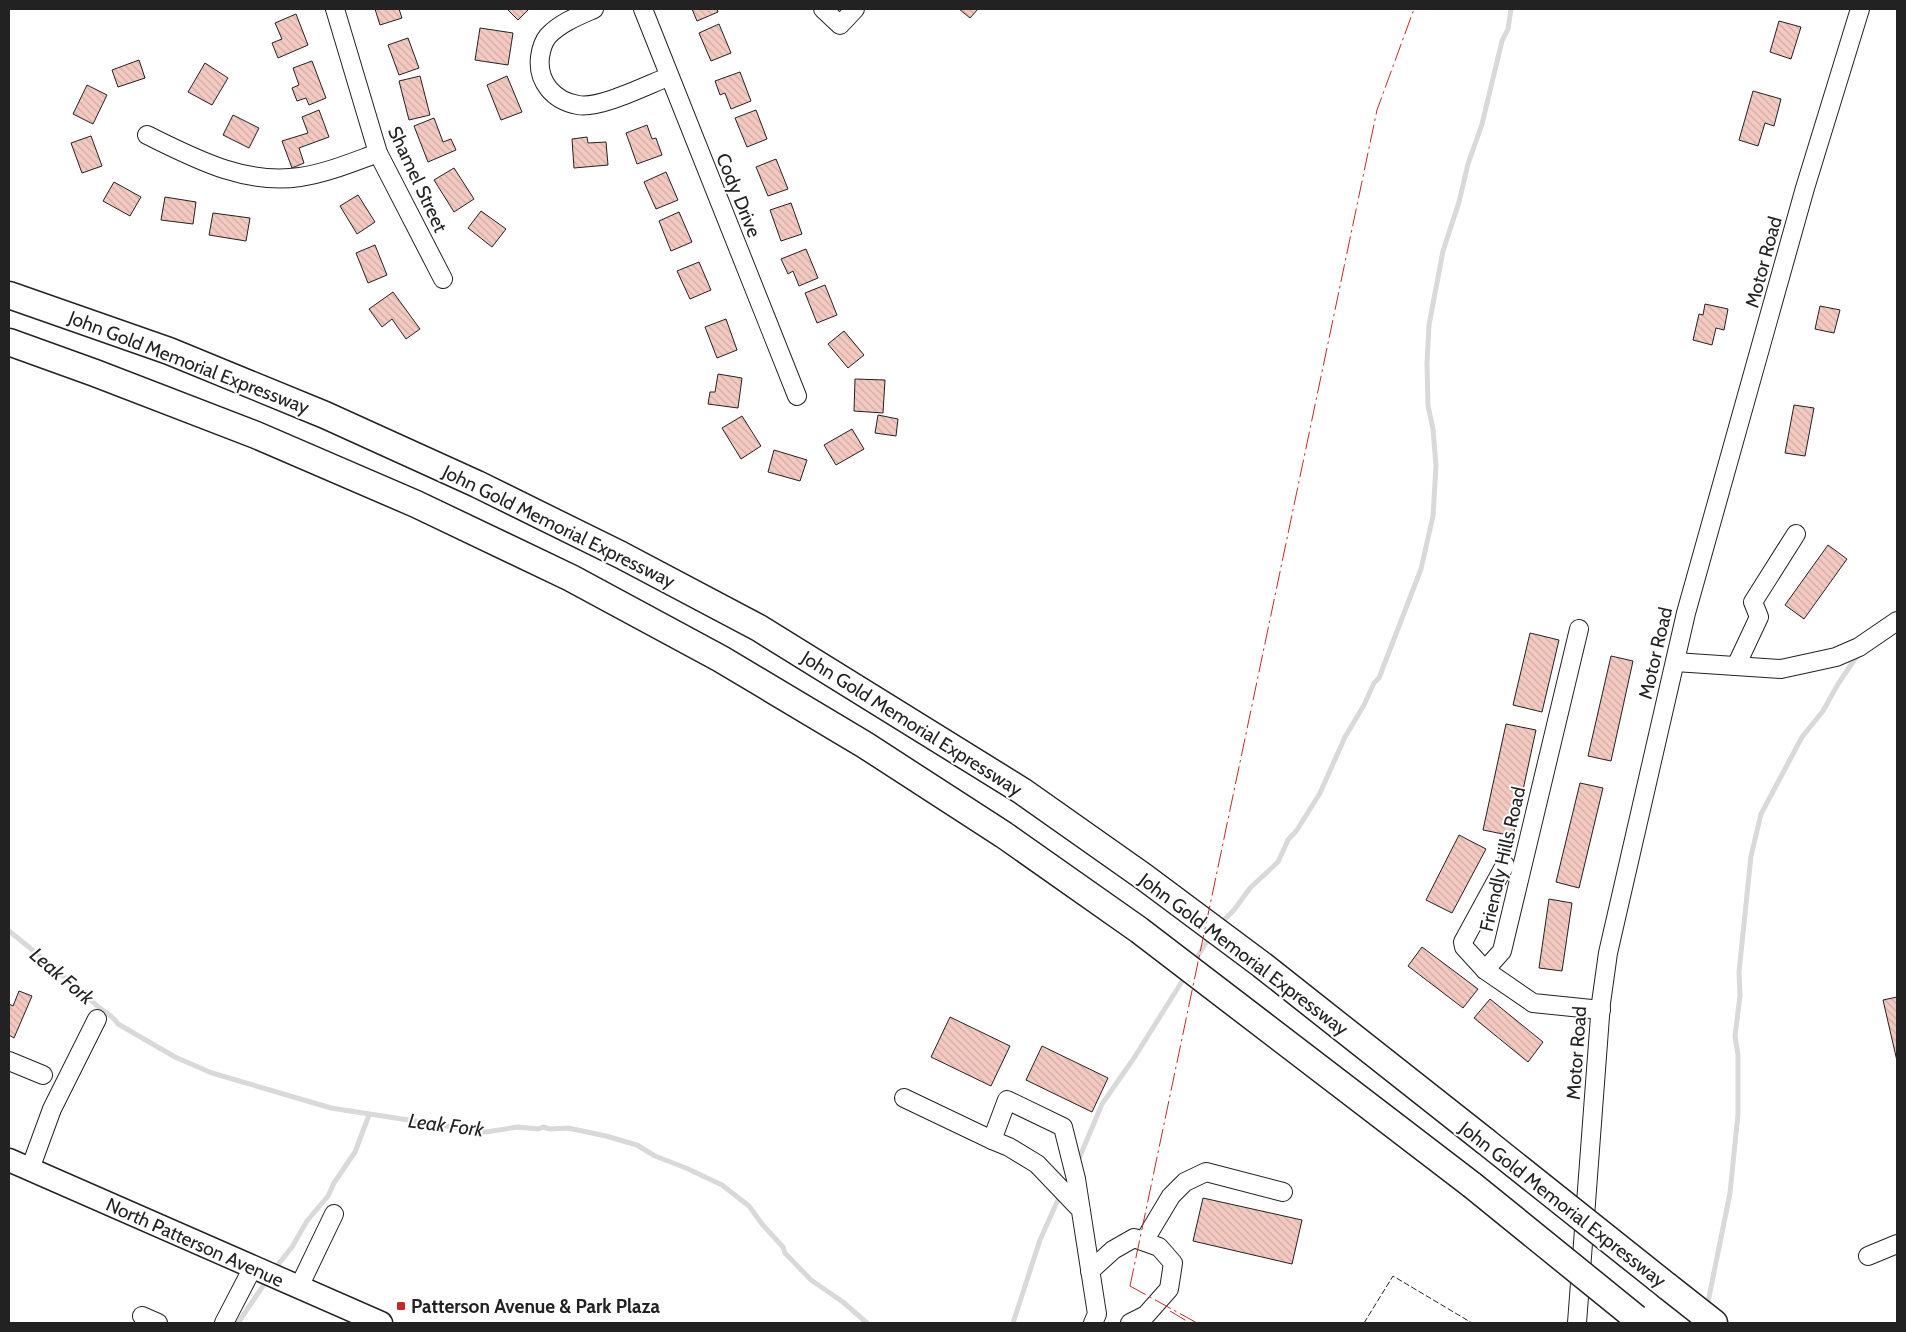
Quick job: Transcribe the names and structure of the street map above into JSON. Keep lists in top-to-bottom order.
{
  "streets": {
    "highway": ["John Gold Memorial Expressway"],
    "main road": ["North Patterson Avenue"],
    "street": [
      "Shamel Street",
      "Cody Drive",
      "Motor Road",
      "Friendly Hills Road"
    ]
  },
  "water": ["Leak Fork"],
  "places": {
    "transit": ["Patterson Avenue & Park Plaza"]
  }
}
